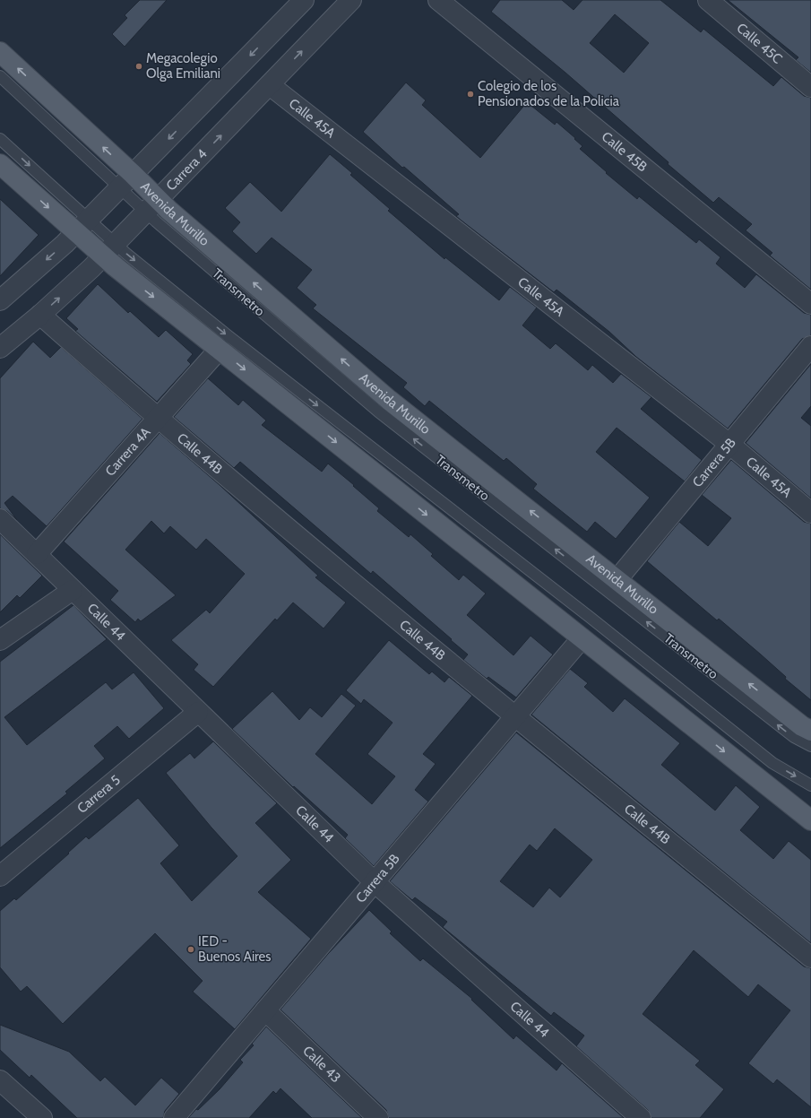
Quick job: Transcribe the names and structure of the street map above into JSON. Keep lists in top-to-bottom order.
{
  "streets": {
    "main road": ["Avenida Murillo"],
    "street": [
      "Calle 45C",
      "Calle 45A",
      "Calle 45B",
      "Carrera 4",
      "Carrera 4A",
      "Calle 44B",
      "Carrera 5B",
      "Calle 44",
      "Carrera 5",
      "Calle 43"
    ],
    "lane": ["Transmetro"]
  },
  "crossings": [
    ["Calle 45A", "Carrera 4"],
    ["Calle 45A", "Carrera 5B"],
    ["Carrera 4", "Avenida Murillo"],
    ["Carrera 4", "Transmetro"],
    ["Carrera 4", "Calle 44B"],
    ["Avenida Murillo", "Transmetro"],
    ["Avenida Murillo", "Carrera 5B"],
    ["Carrera 4A", "Calle 44B"],
    ["Carrera 4A", "Calle 44"],
    ["Calle 44B", "Carrera 5B"],
    ["Carrera 5B", "Calle 44"],
    ["Carrera 5B", "Calle 43"],
    ["Calle 44", "Carrera 5"]
  ],
  "places": ["Megacolegio Olga Emiliani", "Colegio de los Pensionados de la Policia", "IED - Buenos Aires"]
}
